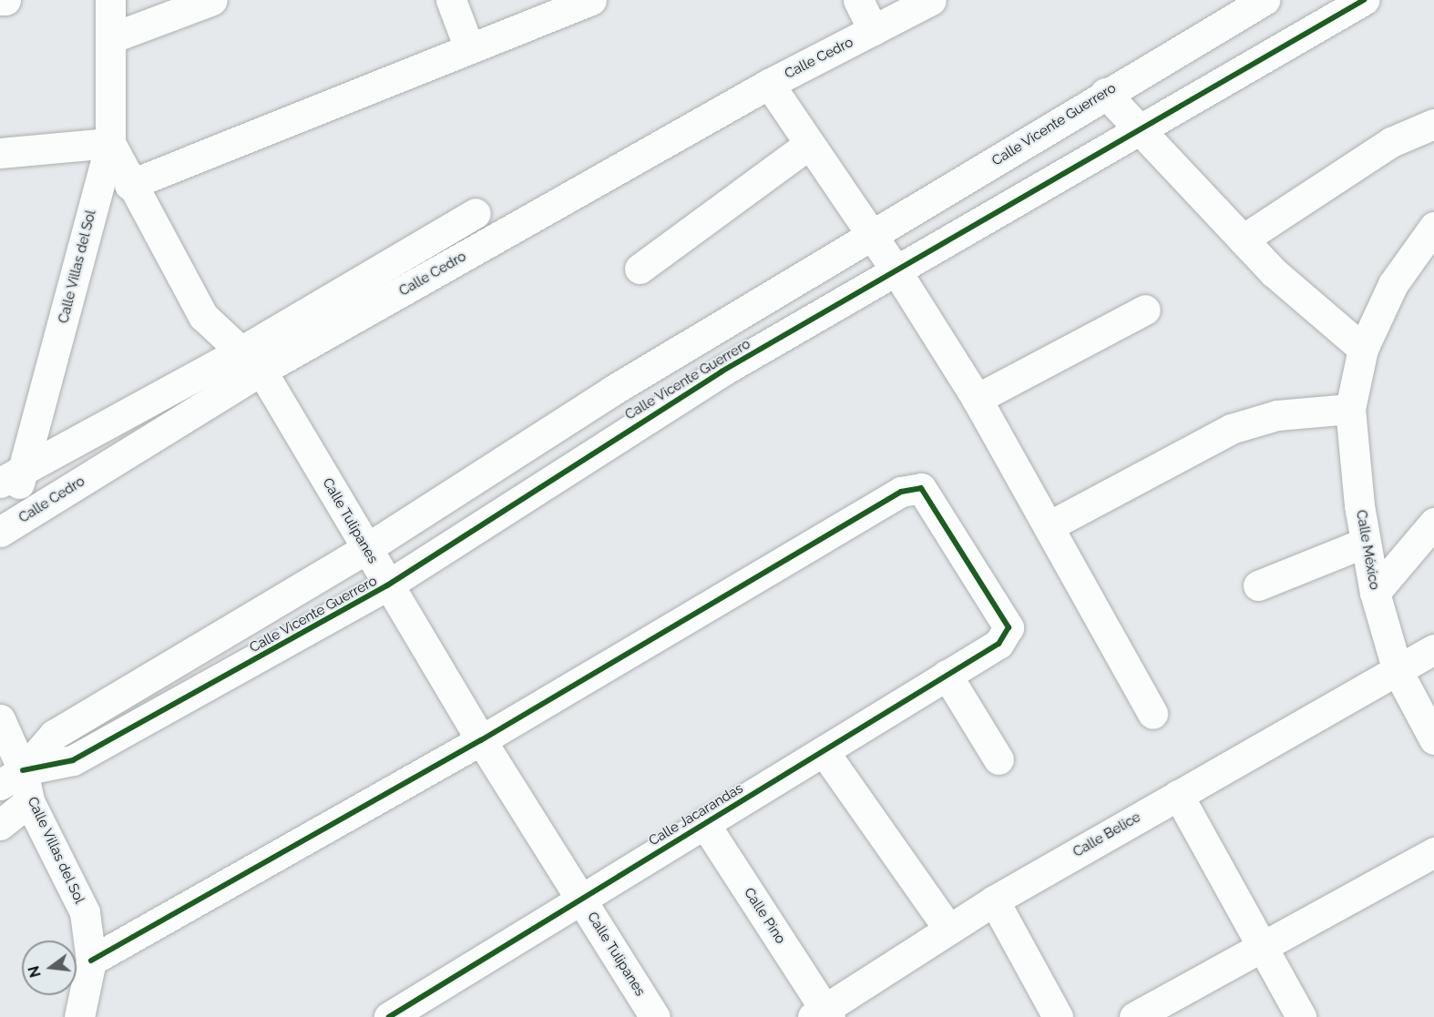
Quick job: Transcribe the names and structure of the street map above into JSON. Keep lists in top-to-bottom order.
{
  "streets": {
    "street": [
      "Calle Cedro",
      "Calle Vicente Guerrero",
      "Calle Villas del Sol",
      "Calle Tulipanes",
      "Calle México",
      "Calle Jacarandas",
      "Calle Belice",
      "Calle Pino"
    ]
  },
  "crossings": [
    ["Calle Cedro", "Calle Villas del Sol"],
    ["Calle Cedro", "Calle Tulipanes"],
    ["Calle Vicente Guerrero", "Calle Villas del Sol"],
    ["Calle Vicente Guerrero", "Calle Tulipanes"],
    ["Calle Villas del Sol", "Calle Tulipanes"],
    ["Calle Tulipanes", "Calle Jacarandas"],
    ["Calle México", "Calle Belice"],
    ["Calle Jacarandas", "Calle Pino"],
    ["Calle Belice", "Calle Pino"]
  ],
  "north": "left"
}
